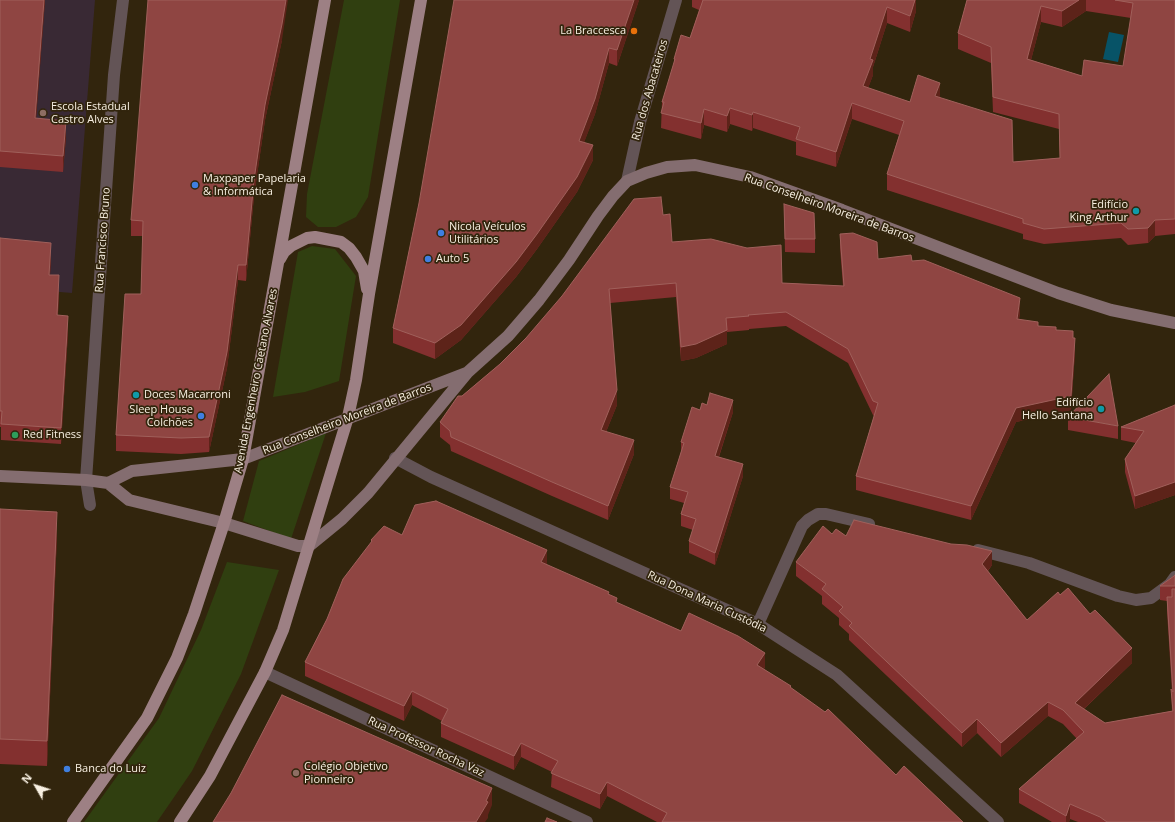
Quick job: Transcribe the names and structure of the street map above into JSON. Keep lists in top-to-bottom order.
{
  "streets": {
    "main road": ["Rua Conselheiro Moreira de Barros", "Avenida Engenheiro Caetano Alvares"],
    "street": [
      "Rua dos Abacateiros",
      "Rua Francisco Bruno",
      "Rua Dona Maria Custódia",
      "Rua Professor Rocha Vaz"
    ]
  },
  "crossings": [
    ["Rua dos Abacateiros", "Rua Conselheiro Moreira de Barros"],
    ["Rua Conselheiro Moreira de Barros", "Avenida Engenheiro Caetano Alvares"],
    ["Rua Conselheiro Moreira de Barros", "Rua Dona Maria Custódia"]
  ],
  "places": [
    "La Braccesca",
    "Escola Estadual Castro Alves",
    "Maxpaper Papelaria & Informática",
    "Edifício King Arthur",
    "Nicola Veículos Utilitários",
    "Auto 5",
    "Doces Macarroni",
    "Edifício Hello Santana",
    "Sleep House Colchões",
    "Red Fitness",
    "Banca do Luiz",
    "Colégio Objetivo Pionneiro"
  ],
  "north": "top left"
}
